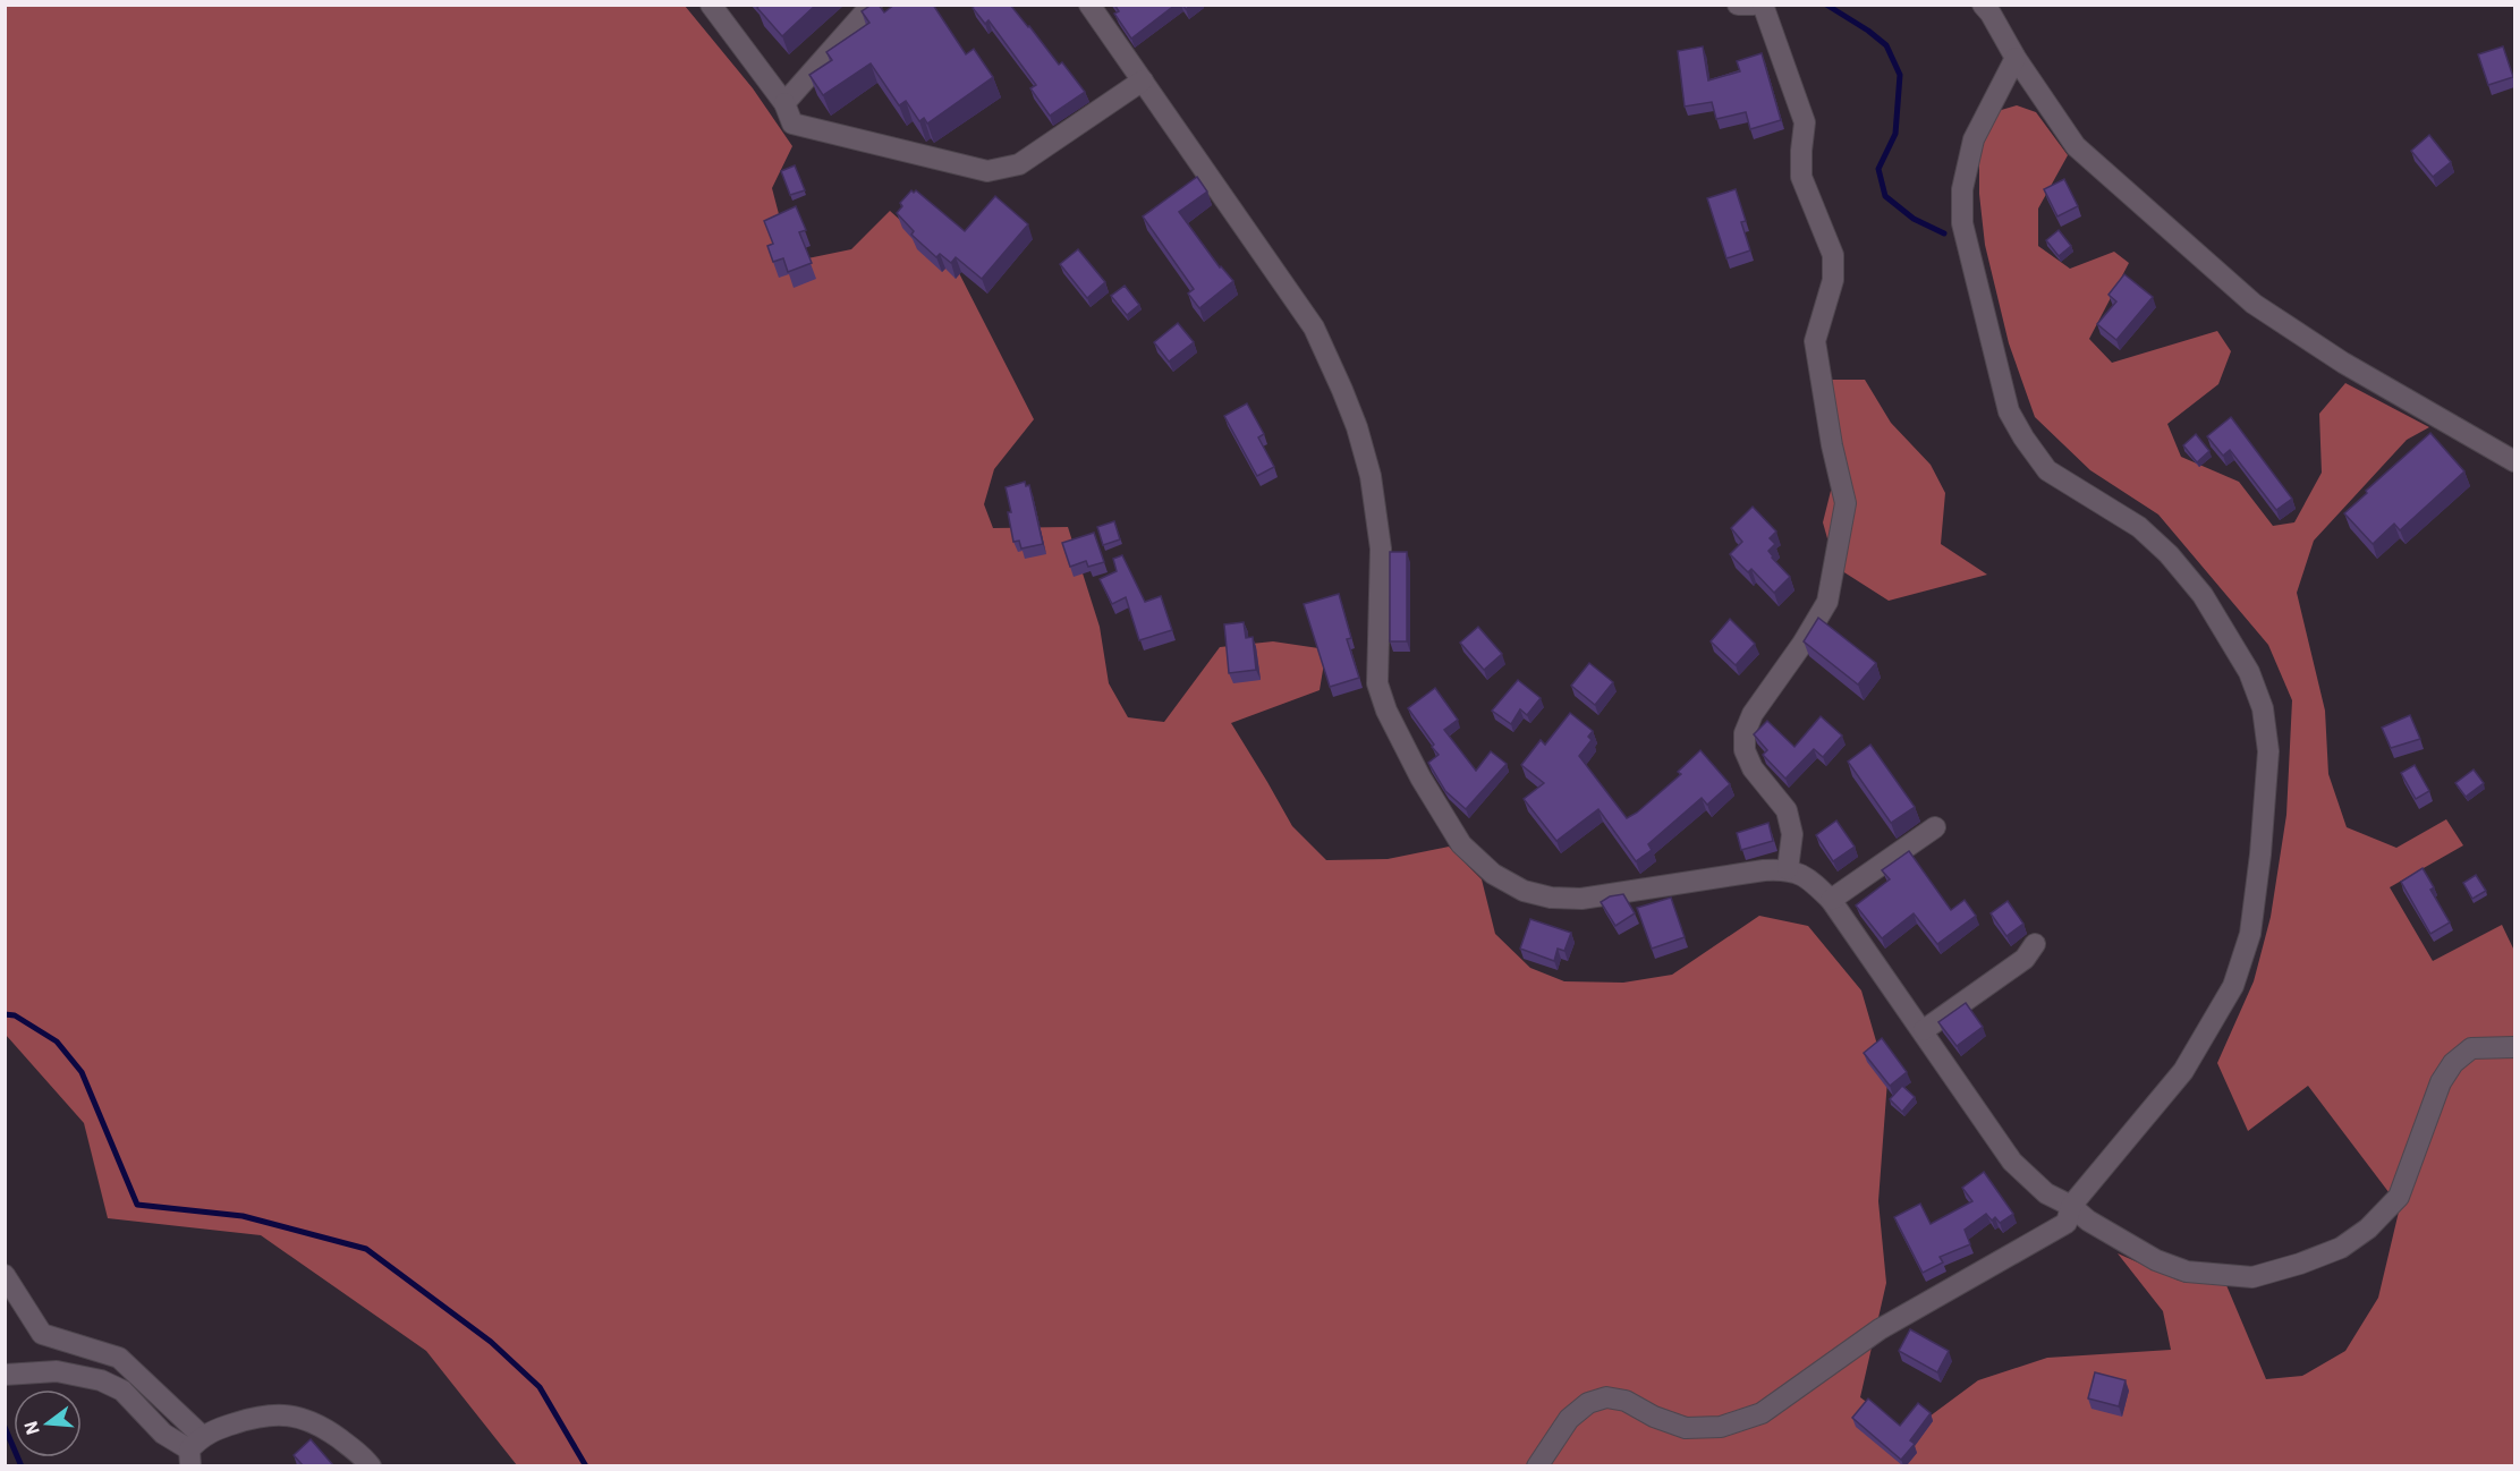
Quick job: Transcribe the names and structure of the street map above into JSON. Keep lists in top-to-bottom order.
{
  "north": "left"
}
